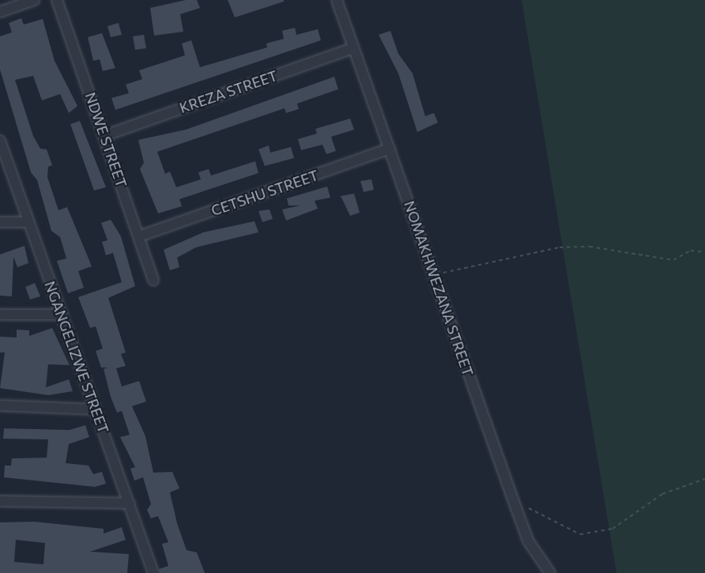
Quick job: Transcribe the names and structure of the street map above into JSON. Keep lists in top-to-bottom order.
{
  "streets": {
    "street": [
      "KREZA STREET",
      "NDWE STREET",
      "CETSHU STREET",
      "NOMAKHWEZANA STREET",
      "NGANGELIZWE STREET"
    ]
  },
  "crossings": [
    ["KREZA STREET", "NDWE STREET"],
    ["KREZA STREET", "NOMAKHWEZANA STREET"],
    ["NDWE STREET", "CETSHU STREET"],
    ["CETSHU STREET", "NOMAKHWEZANA STREET"]
  ]
}
